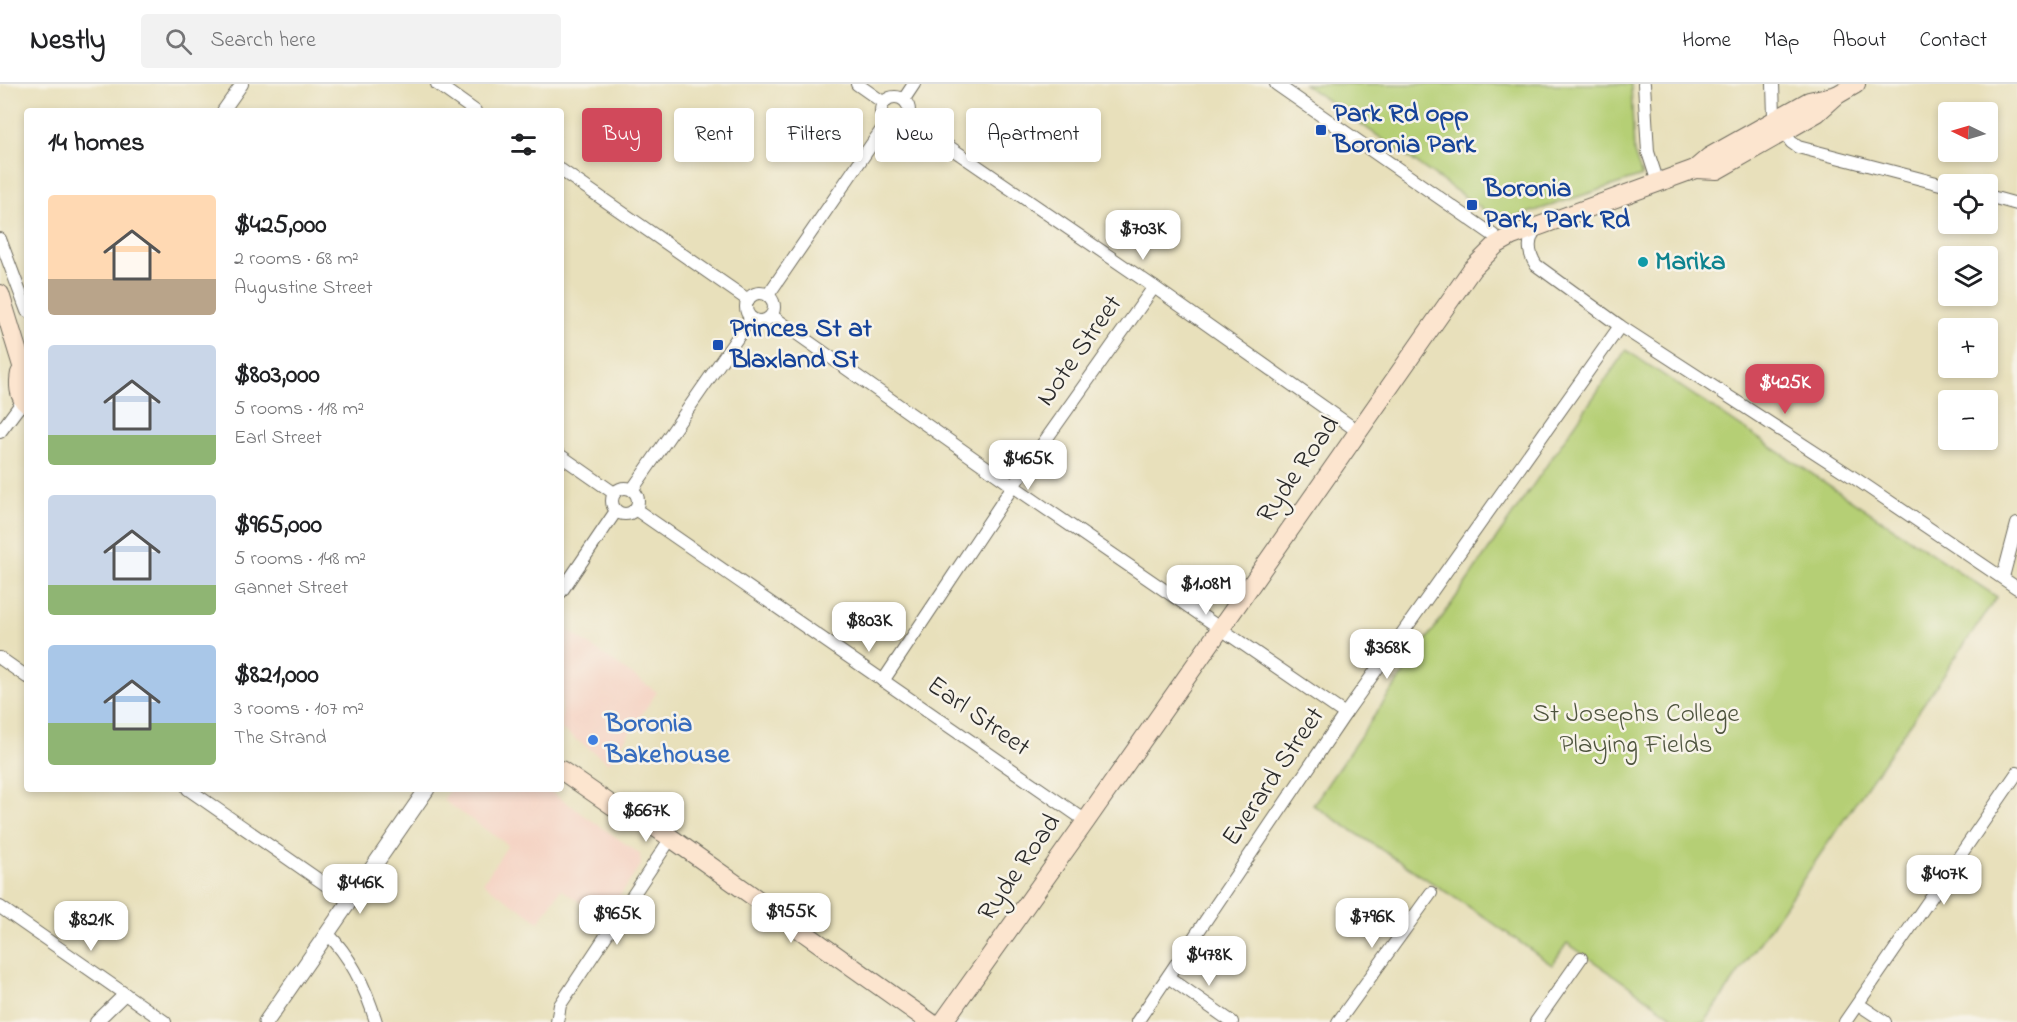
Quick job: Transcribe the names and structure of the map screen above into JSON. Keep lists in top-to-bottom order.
{
  "streets": {
    "main road": ["Ryde Road"],
    "street": ["Note Street", "Earl Street", "Everard Street"]
  },
  "crossings": [
    ["Note Street", "Earl Street"],
    ["Ryde Road", "Earl Street"]
  ],
  "parks": ["St Josephs College Playing Fields"],
  "places": {
    "transit": ["Park Rd opp Boronia Park", "Boronia Park, Park Rd", "Princes St at Blaxland St"],
    "other": ["Marika", "Boronia Bakehouse"]
  },
  "north": "left",
  "page": {
    "header": "Nestly",
    "search": "Search here",
    "nav": [
      "Home",
      "Map",
      "About",
      "Contact"
    ],
    "map_buttons": ["+", "−"],
    "chip": [
      "Buy",
      "Rent",
      "Filters",
      "New",
      "Apartment"
    ],
    "heading": "14 homes",
    "list": [
      {
        "name": "$425,000",
        "note": "2 rooms · 68 m² · Augustine Street"
      },
      {
        "name": "$803,000",
        "note": "5 rooms · 118 m² · Earl Street"
      },
      {
        "name": "$965,000",
        "note": "5 rooms · 148 m² · Gannet Street"
      },
      {
        "name": "$821,000",
        "note": "3 rooms · 107 m² · The Strand"
      }
    ],
    "price": [
      "$703K",
      "$425K",
      "$465K",
      "$1.08M",
      "$803K",
      "$368K",
      "$667K",
      "$407K",
      "$446K",
      "$955K",
      "$965K",
      "$796K",
      "$821K",
      "$478K"
    ]
  }
}
